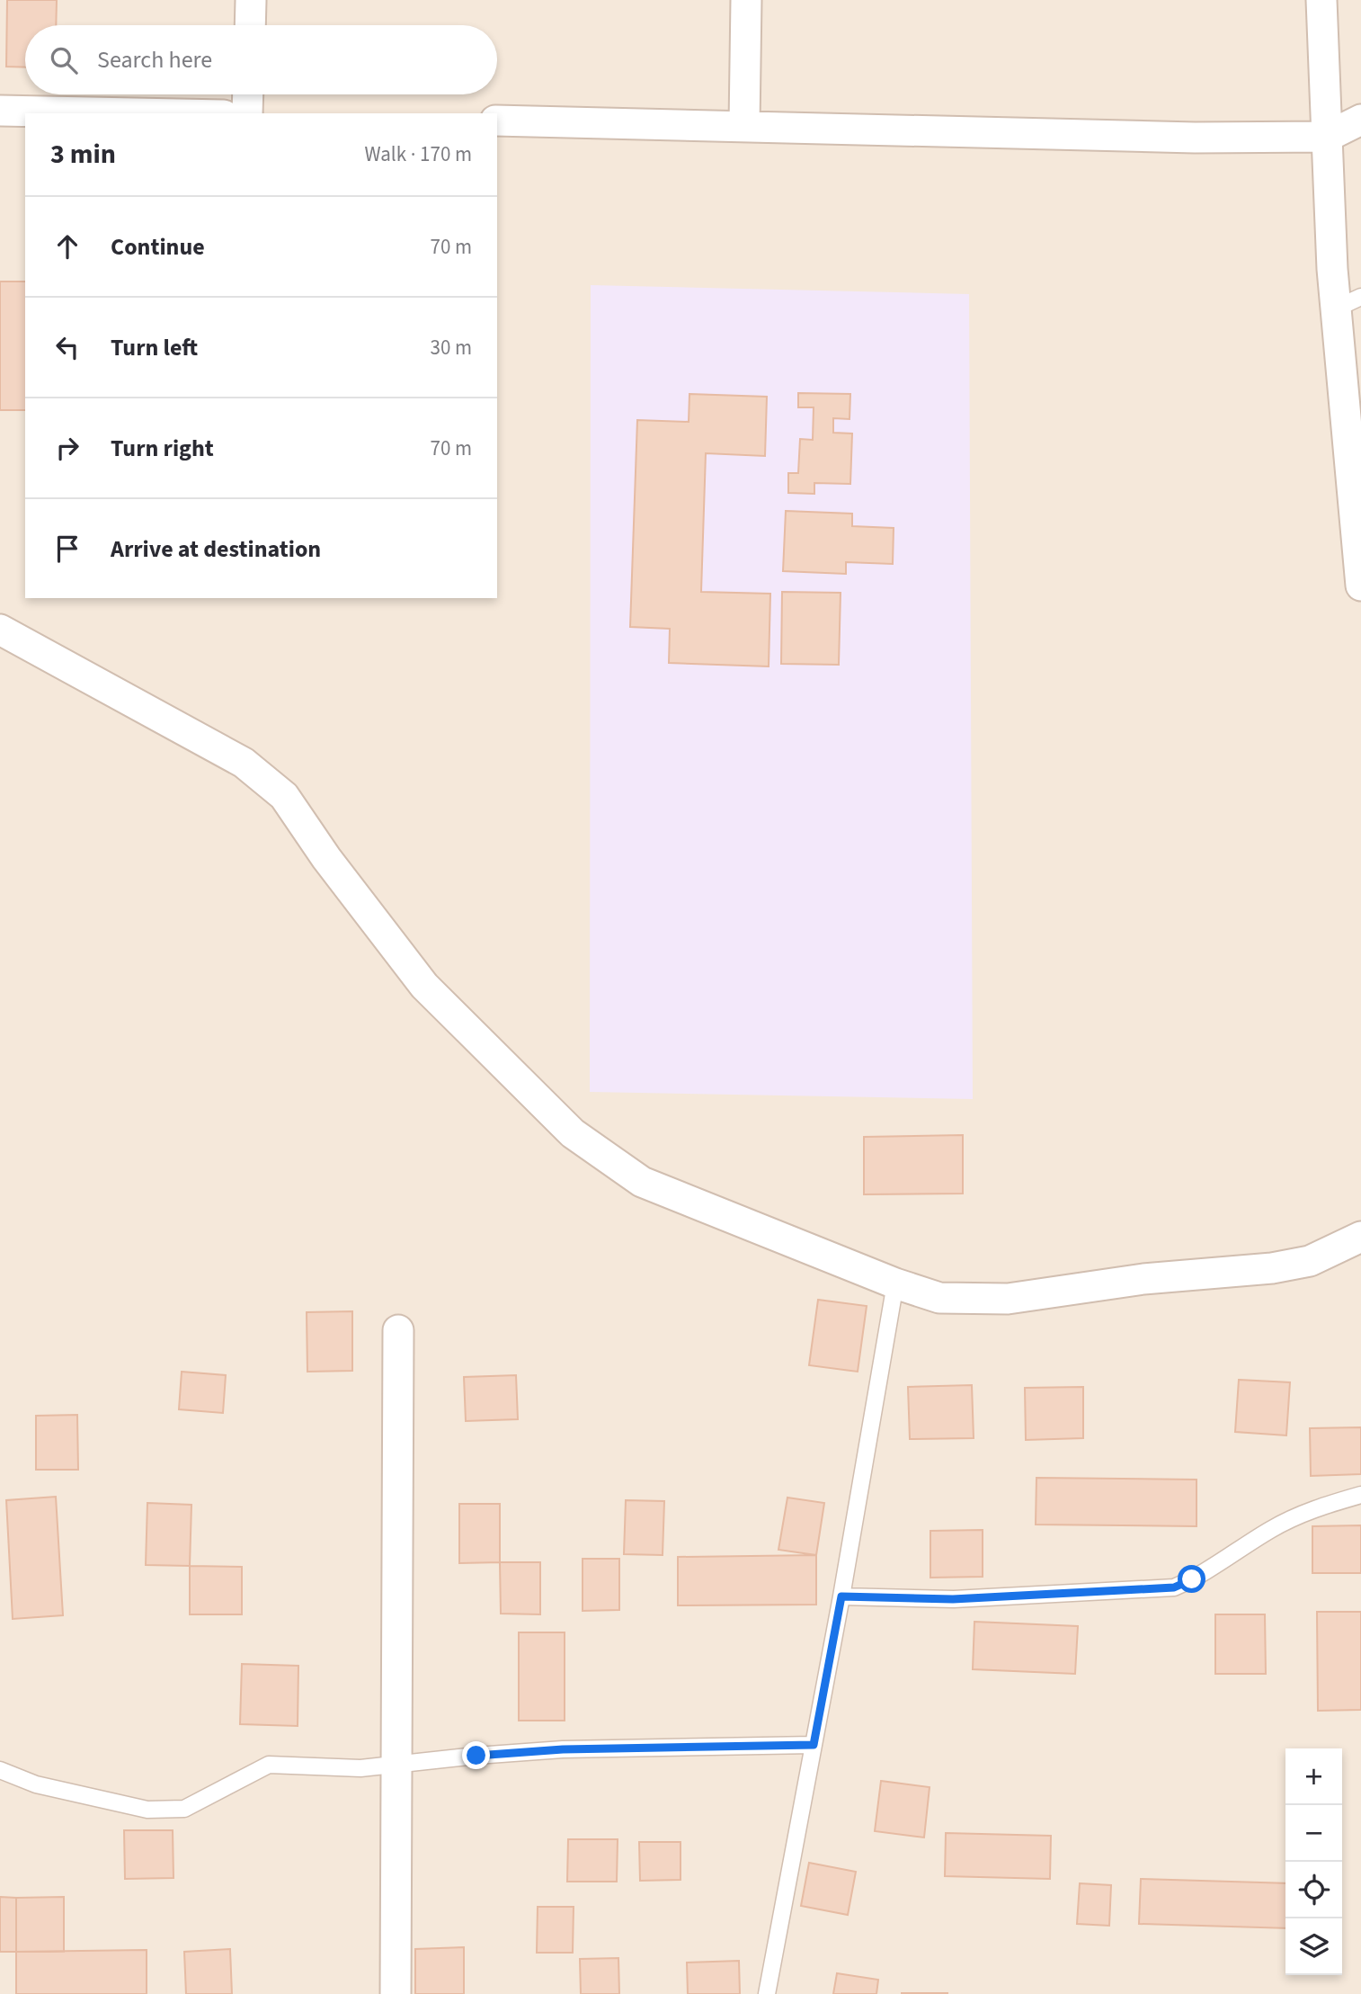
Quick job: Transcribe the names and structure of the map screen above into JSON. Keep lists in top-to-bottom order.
{
  "page": {
    "search": "Search here",
    "heading": ["3 min", "Walk · 170 m"],
    "list": [
      ["Continue", "70 m"],
      ["Turn left", "30 m"],
      ["Turn right", "70 m"],
      "Arrive at destination"
    ],
    "map_buttons": ["+", "−"]
  }
}
